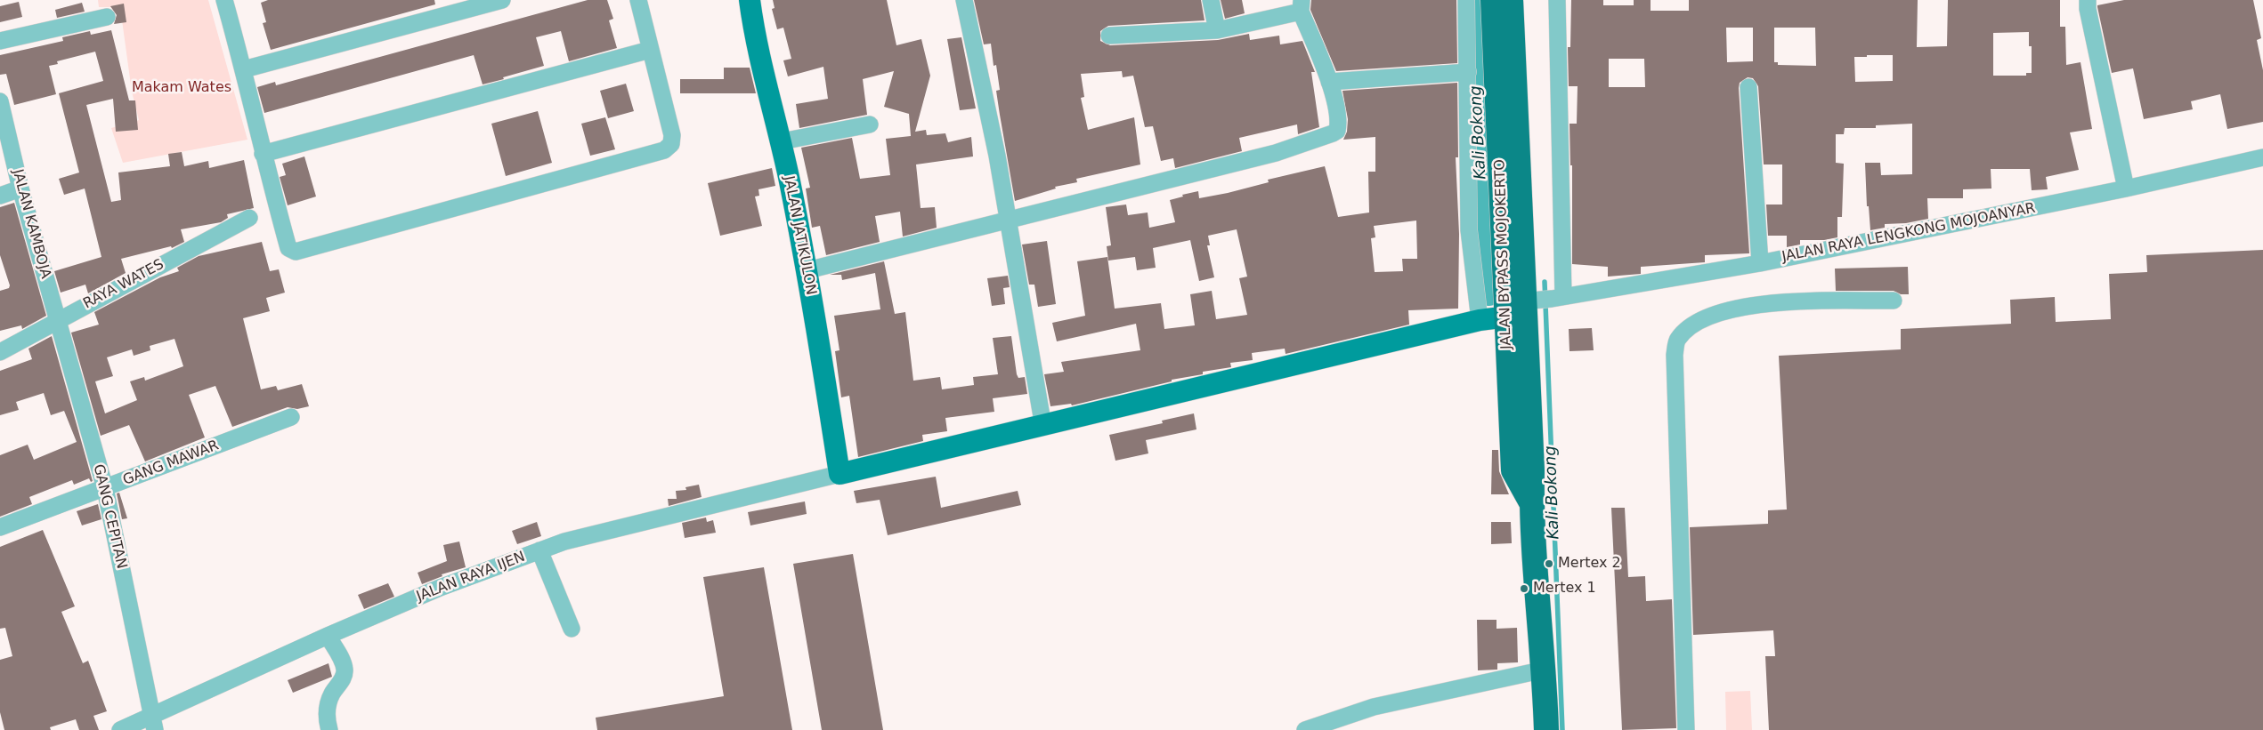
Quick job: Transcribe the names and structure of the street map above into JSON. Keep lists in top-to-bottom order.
{
  "streets": {
    "highway": ["JALAN BYPASS MOJOKERTO"],
    "main road": ["JALAN JATIKULON"],
    "street": [
      "JALAN KAMBOJA",
      "JALAN RAYA LENGKONG MOJOANYAR",
      "RAYA WATES",
      "GANG MAWAR",
      "GANG CEPITAN",
      "JALAN RAYA IJEN"
    ]
  },
  "crossings": [
    ["JALAN KAMBOJA", "RAYA WATES"],
    ["JALAN KAMBOJA", "GANG CEPITAN"],
    ["JALAN RAYA LENGKONG MOJOANYAR", "JALAN BYPASS MOJOKERTO"],
    ["JALAN JATIKULON", "JALAN RAYA IJEN"],
    ["RAYA WATES", "GANG CEPITAN"],
    ["GANG MAWAR", "GANG CEPITAN"],
    ["GANG CEPITAN", "JALAN RAYA IJEN"]
  ],
  "water": ["Kali Bokong"],
  "parks": ["Makam Wates"],
  "places": ["Mertex 2", "Mertex 1"]
}
